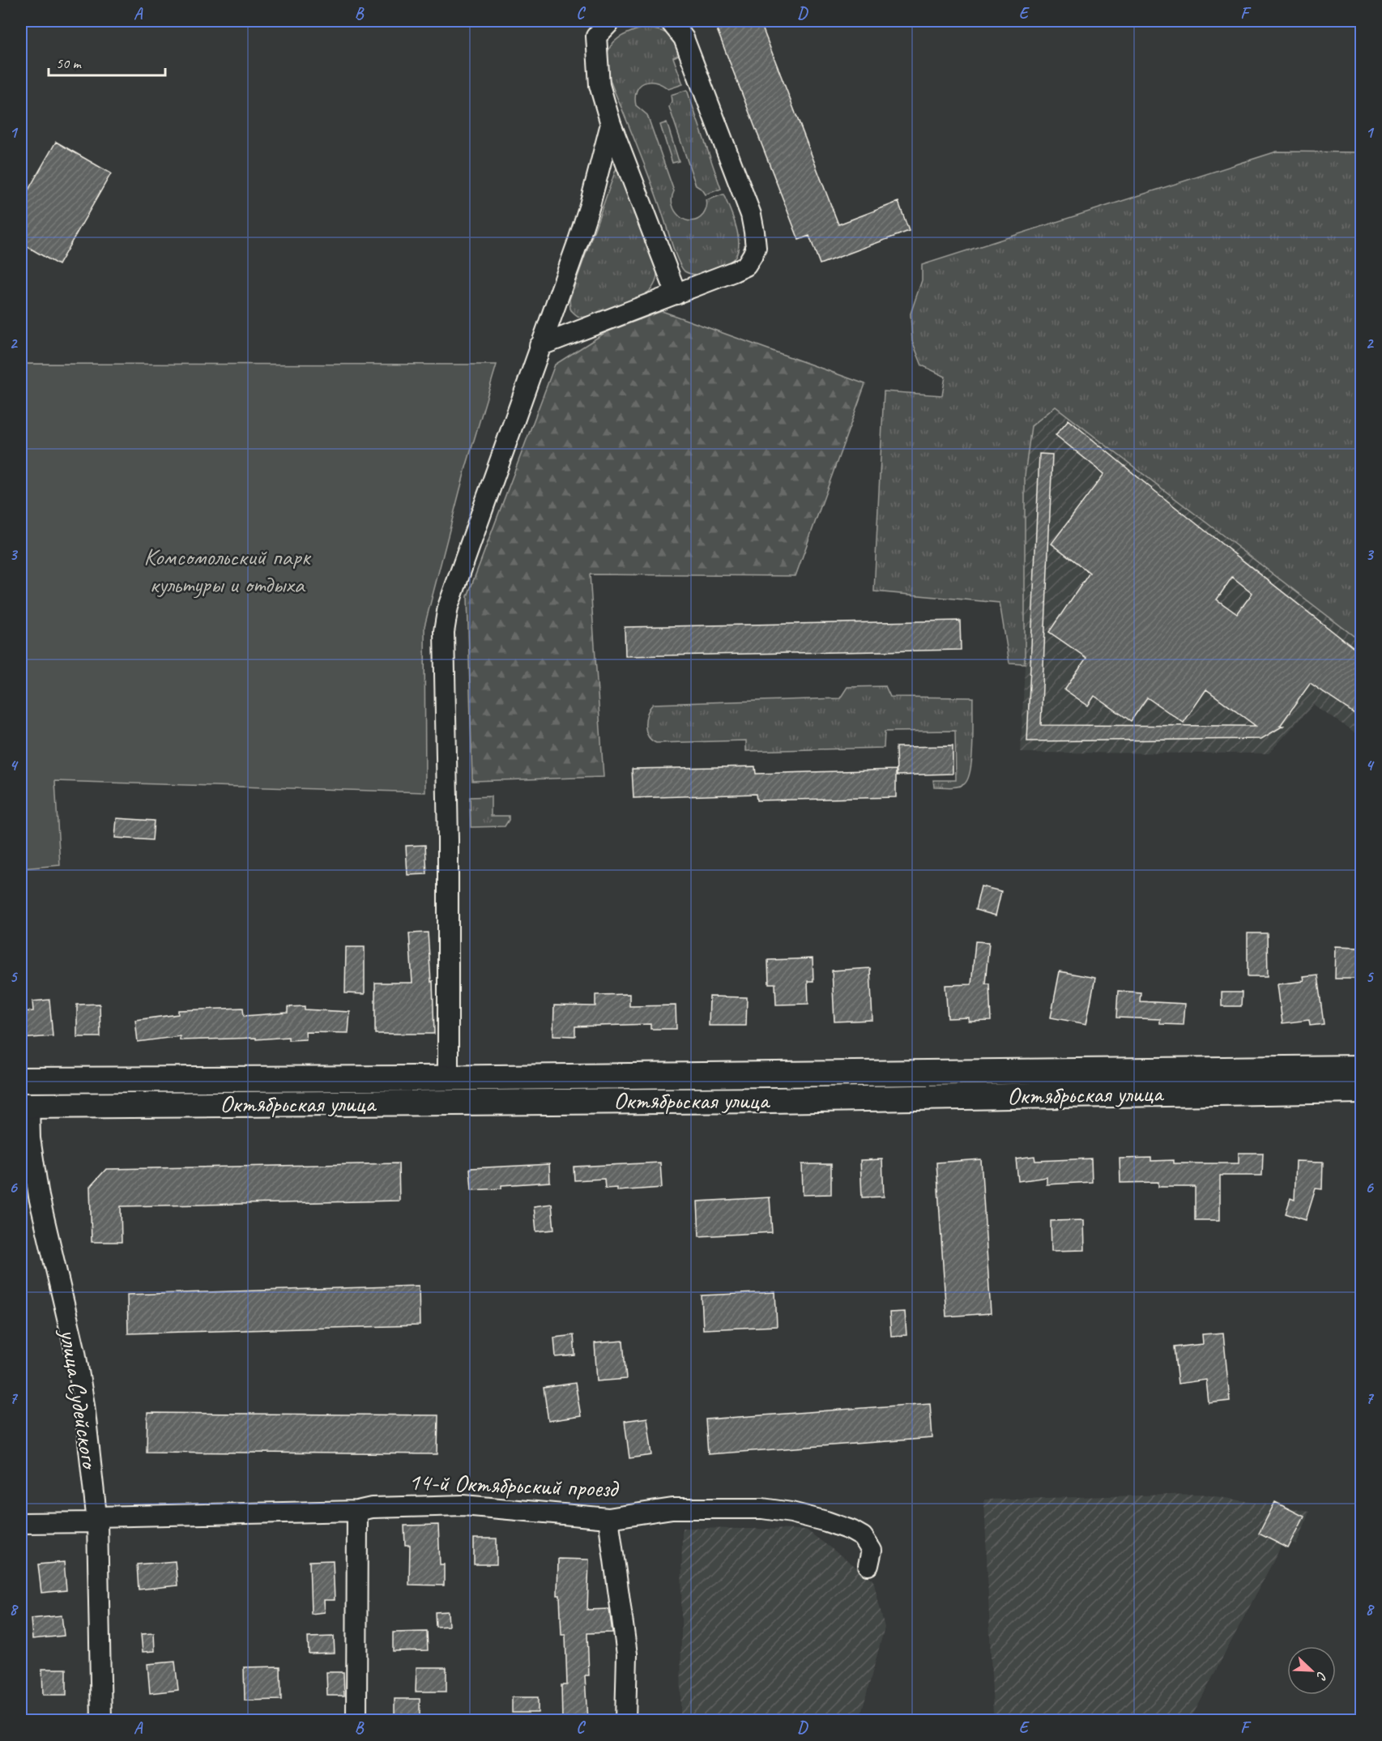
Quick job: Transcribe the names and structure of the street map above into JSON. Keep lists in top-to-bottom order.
{
  "streets": {
    "main road": ["Октябрьская улица", "улица Судейского"],
    "street": ["14-й Октябрьский проезд"]
  },
  "crossings": [
    ["Октябрьская улица", "улица Судейского"],
    ["улица Судейского", "14-й Октябрьский проезд"]
  ],
  "parks": ["Комсомольский парк культуры и отдыха"],
  "scale_bar": "50 m",
  "north": "bottom right",
  "grid": {
    "columns": [
      "A",
      "B",
      "C",
      "D",
      "E",
      "F"
    ],
    "rows": [
      "1",
      "2",
      "3",
      "4",
      "5",
      "6",
      "7",
      "8"
    ]
  }
}
